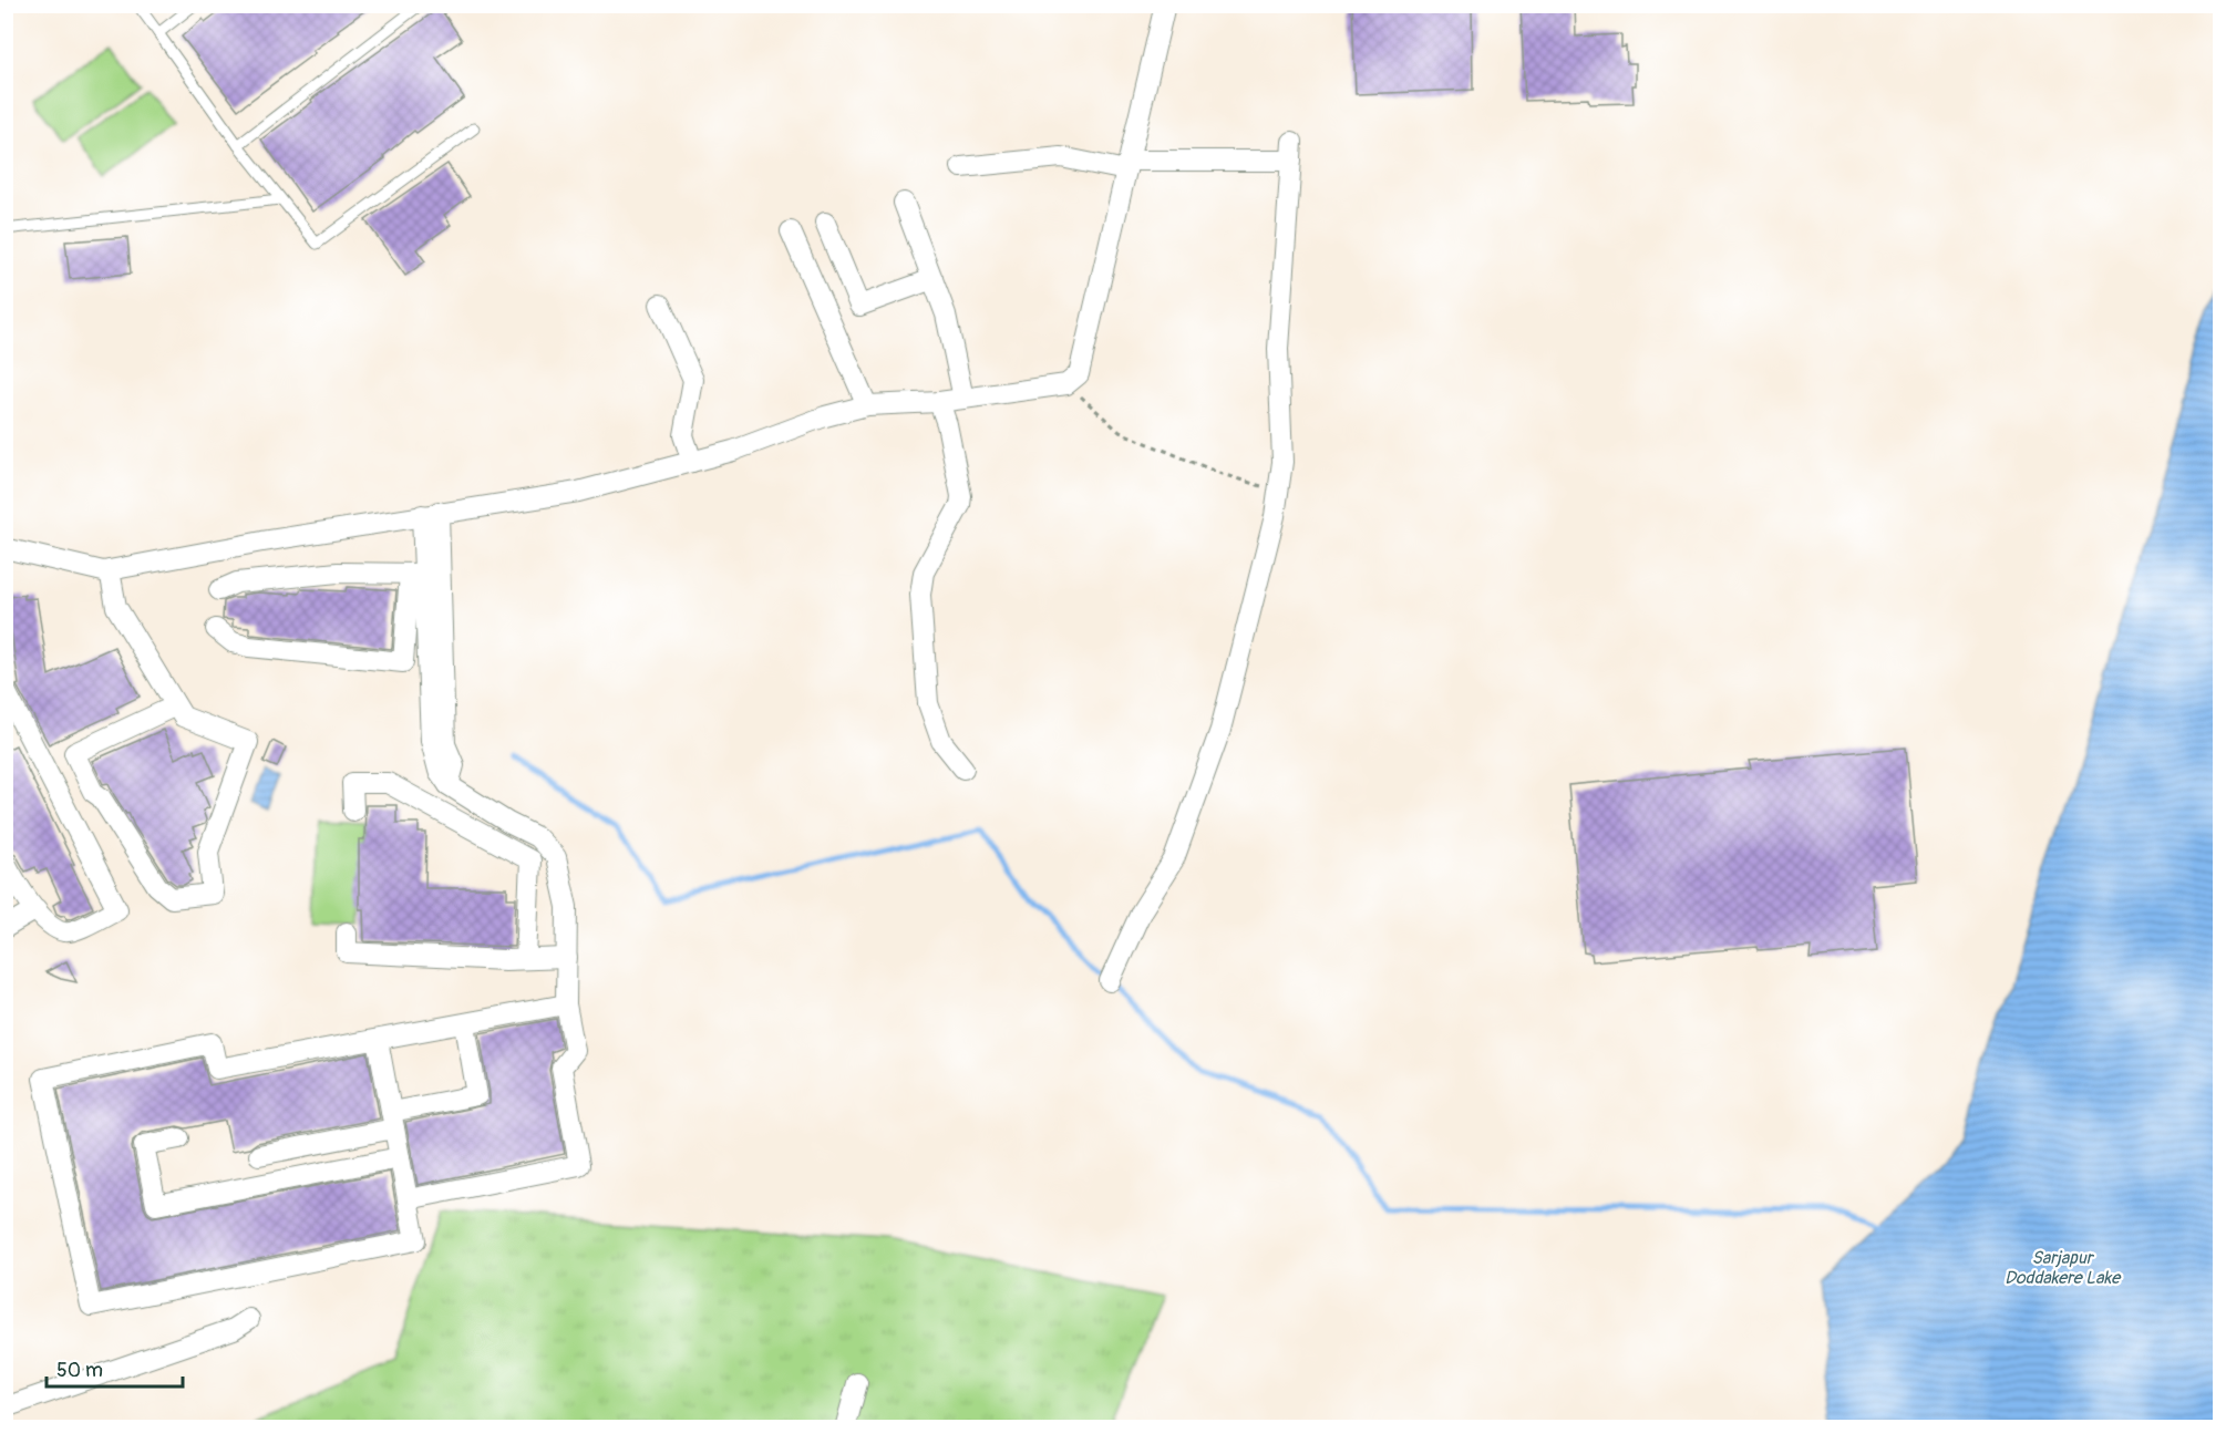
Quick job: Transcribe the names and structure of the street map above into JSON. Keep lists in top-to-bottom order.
{
  "water": ["Sarjapur Doddakere Lake"],
  "scale_bar": "50 m"
}
